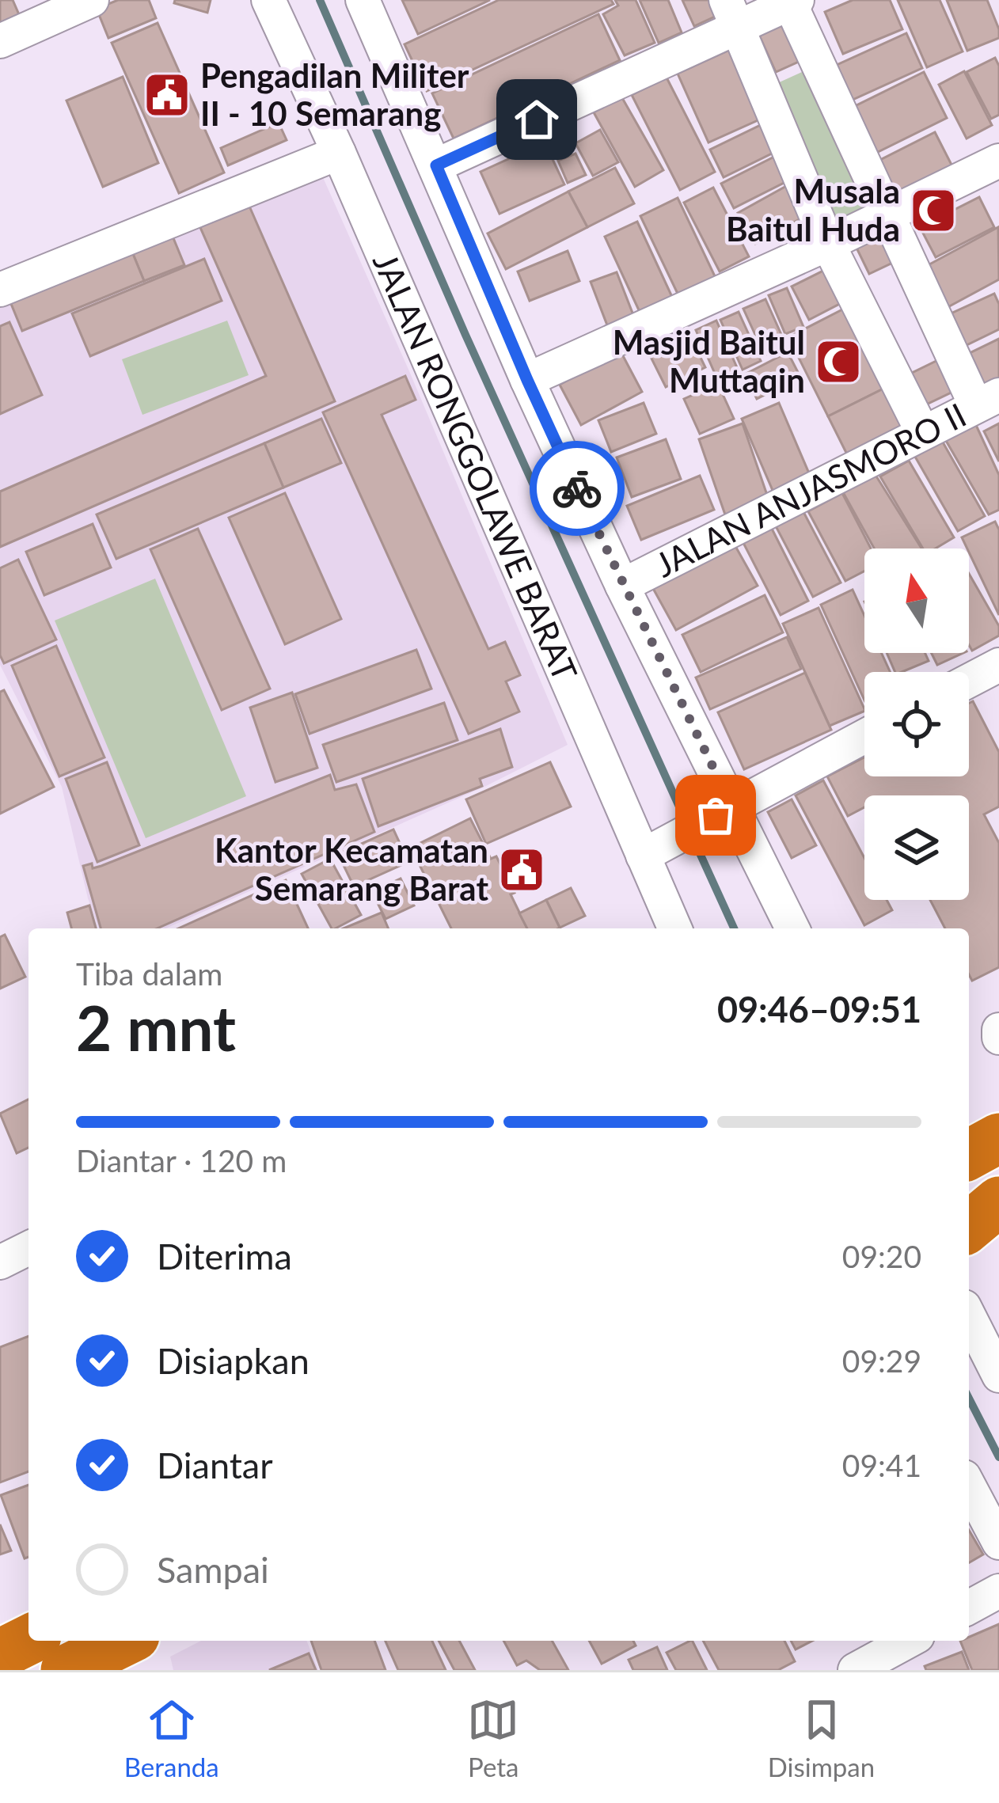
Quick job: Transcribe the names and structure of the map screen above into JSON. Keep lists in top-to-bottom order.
{
  "streets": {
    "street": ["JALAN RONGGOLAWE BARAT", "JALAN ANJASMORO II"]
  },
  "places": {
    "public building": ["Pengadilan Militer II - 10 Semarang", "Kantor Kecamatan Semarang Barat"],
    "mosque": ["Musala Baitul Huda", "Masjid Baitul Muttaqin"]
  },
  "north": "top",
  "page": {
    "heading": ["2 mnt", "Tiba dalam", "09:46–09:51"],
    "bar": "Diantar · 120 m",
    "list": [
      ["Diterima", "09:20"],
      ["Disiapkan", "09:29"],
      ["Diantar", "09:41"],
      "Sampai"
    ],
    "tabs": ["Beranda", "Peta", "Disimpan"]
  }
}
